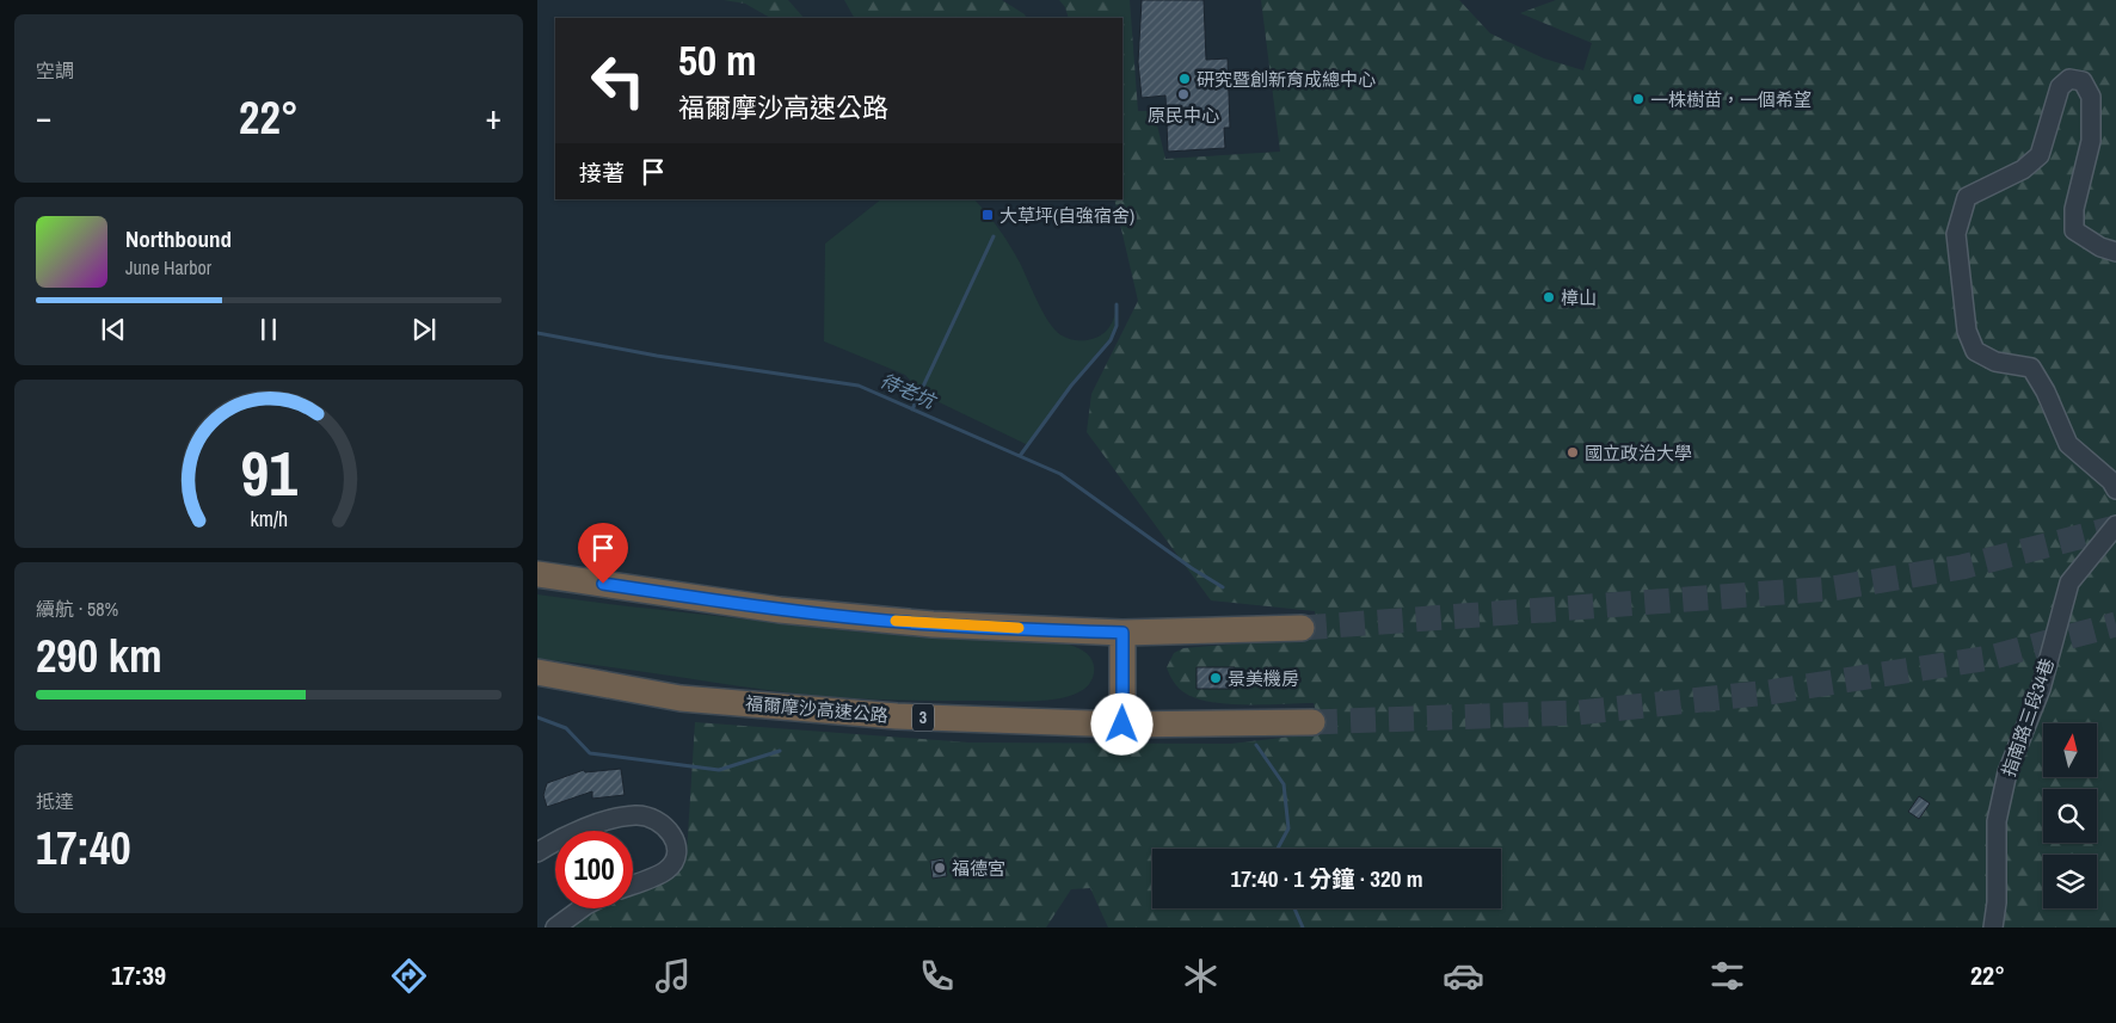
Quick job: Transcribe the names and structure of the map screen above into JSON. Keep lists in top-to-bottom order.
{
  "streets": {
    "highway": ["福爾摩沙高速公路", "3"],
    "street": ["指南路三段34巷"]
  },
  "water": ["待老坑"],
  "places": {
    "other": [
      "研究暨創新育成總中心",
      "原民中心",
      "一株樹苗，一個希望",
      "樟山",
      "國立政治大學",
      "景美機房",
      "福德宮"
    ],
    "transit": ["大草坪(自強宿舍)"]
  },
  "north": "top",
  "page": {
    "tile": [
      "空調",
      ["續航 · 58%", "290 km"],
      ["抵達", "17:40"]
    ],
    "turn": ["50 m", "福爾摩沙高速公路"],
    "heat": ["−", "22°", "+"],
    "then": "接著",
    "song": ["Northbound", "June Harbor"],
    "limit": "100",
    "trip": "17:40 · 1 分鐘 · 320 m",
    "tabs": ["17:39", "22°"],
    "gauge": ["91", "km/h"]
  }
}
